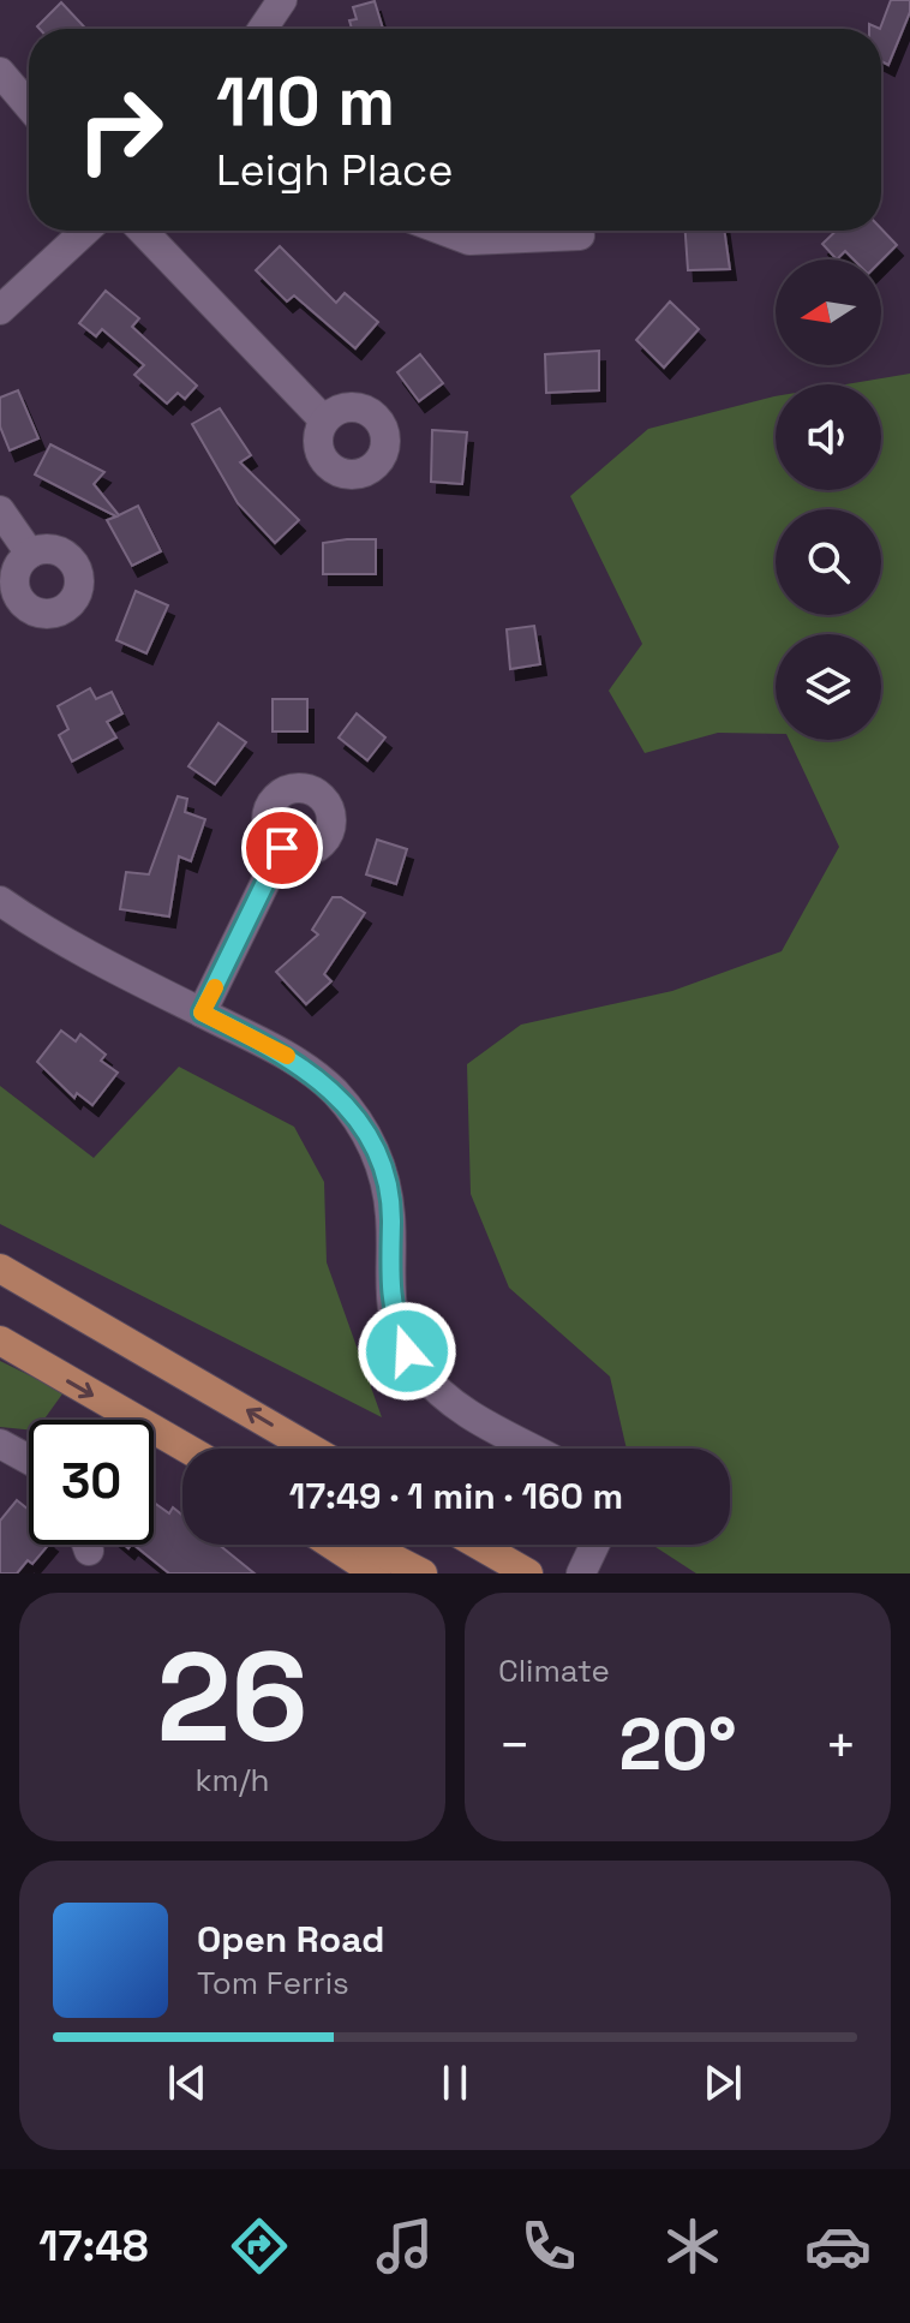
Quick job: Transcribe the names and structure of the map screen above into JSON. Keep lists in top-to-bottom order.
{
  "north": "left",
  "page": {
    "turn": ["110 m", "Leigh Place"],
    "limit": "30",
    "trip": "17:49 · 1 min · 160 m",
    "tile": [
      ["26", "km/h"],
      "Climate"
    ],
    "heat": ["−", "20°", "+"],
    "song": ["Open Road", "Tom Ferris"],
    "tabs": "17:48"
  }
}
